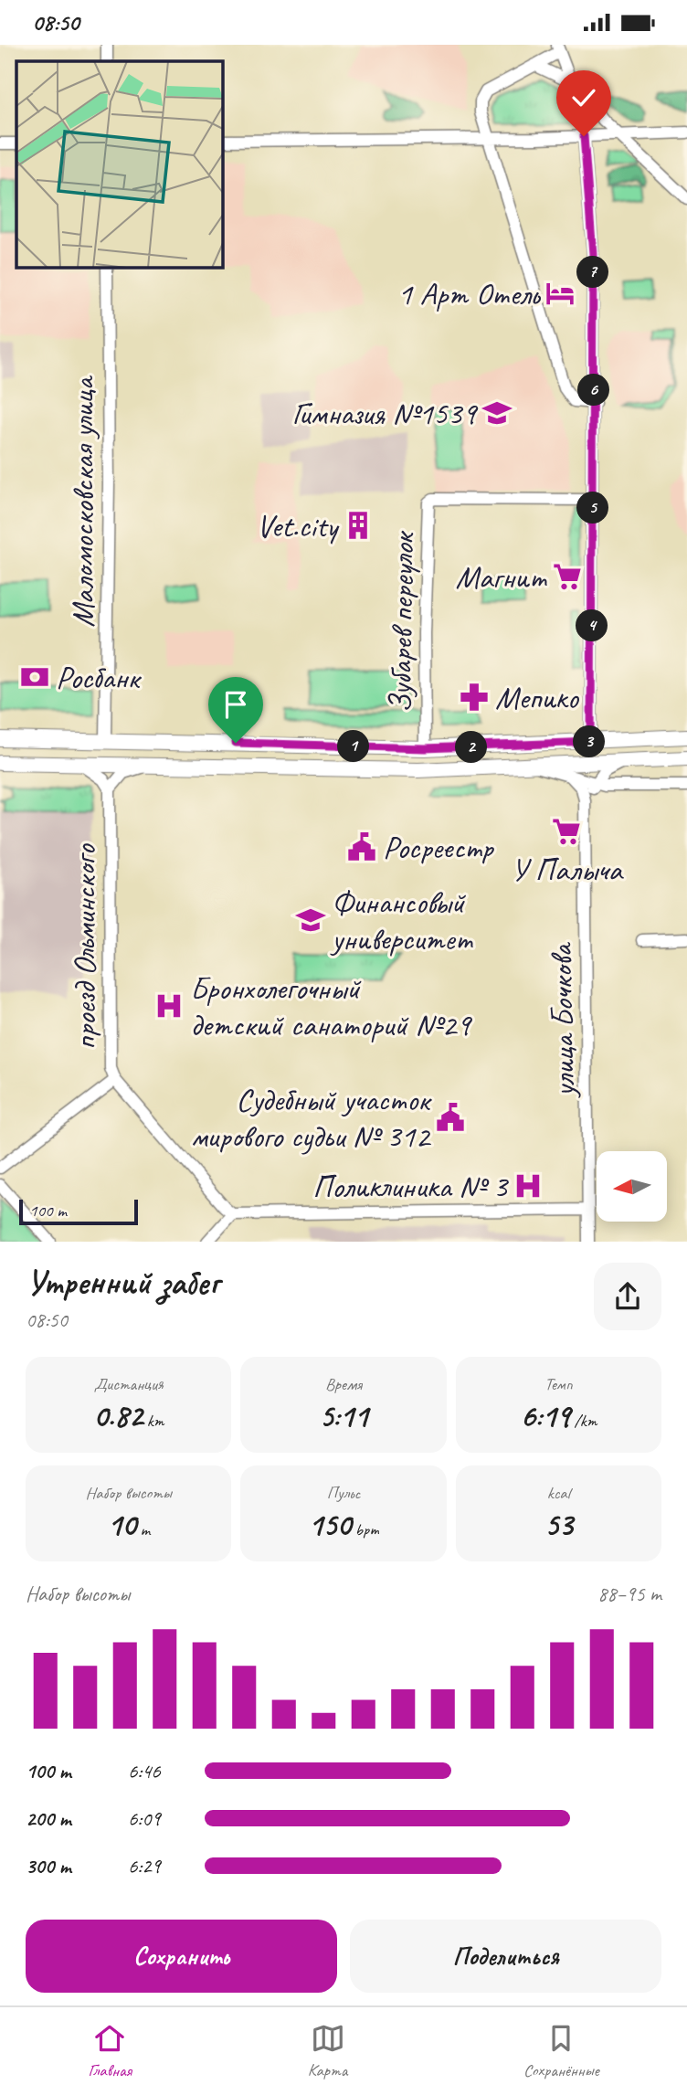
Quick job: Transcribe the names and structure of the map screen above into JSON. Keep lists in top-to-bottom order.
{
  "streets": {
    "street": [
      "Маломосковская улица",
      "Зубарев переулок",
      "проезд Ольминского",
      "улица Бочкова"
    ]
  },
  "places": {
    "hotel": ["1 Арт Отель"],
    "school or university": ["Гимназия №1539", "Финансовый университет"],
    "building": ["Vet.city"],
    "supermarket": ["Магнит", "У Палыча"],
    "bank": ["Росбанк"],
    "pharmacy": ["Мепико"],
    "public building": ["Росреестр", "Судебный участок мирового судьи № 312"],
    "hospital": ["Бронхолегочный детский санаторий №29", "Поликлиника № 3"]
  },
  "scale_bar": "100 m",
  "north": "left",
  "page": {
    "status": "08:50",
    "pins": [
      "7",
      "6",
      "5",
      "4",
      "3",
      "1",
      "2"
    ],
    "scale": "100 m",
    "heading": ["Утренний забег", "08:50"],
    "stats": [
      ["Дистанция", "0.82 km"],
      ["Время", "5:11"],
      ["Темп", "6:19 /km"],
      ["Набор высоты", "10 m"],
      ["Пульс", "150 bpm"],
      ["kcal", "53"]
    ],
    "chart": ["Набор высоты", "88–95 m"],
    "list": [
      {
        "name": "100 m",
        "note": "6:46"
      },
      {
        "name": "200 m",
        "note": "6:09"
      },
      {
        "name": "300 m",
        "note": "6:29"
      }
    ],
    "buttons": ["Сохранить", "Поделиться"],
    "tabs": ["Главная", "Карта", "Сохранённые"]
  }
}
